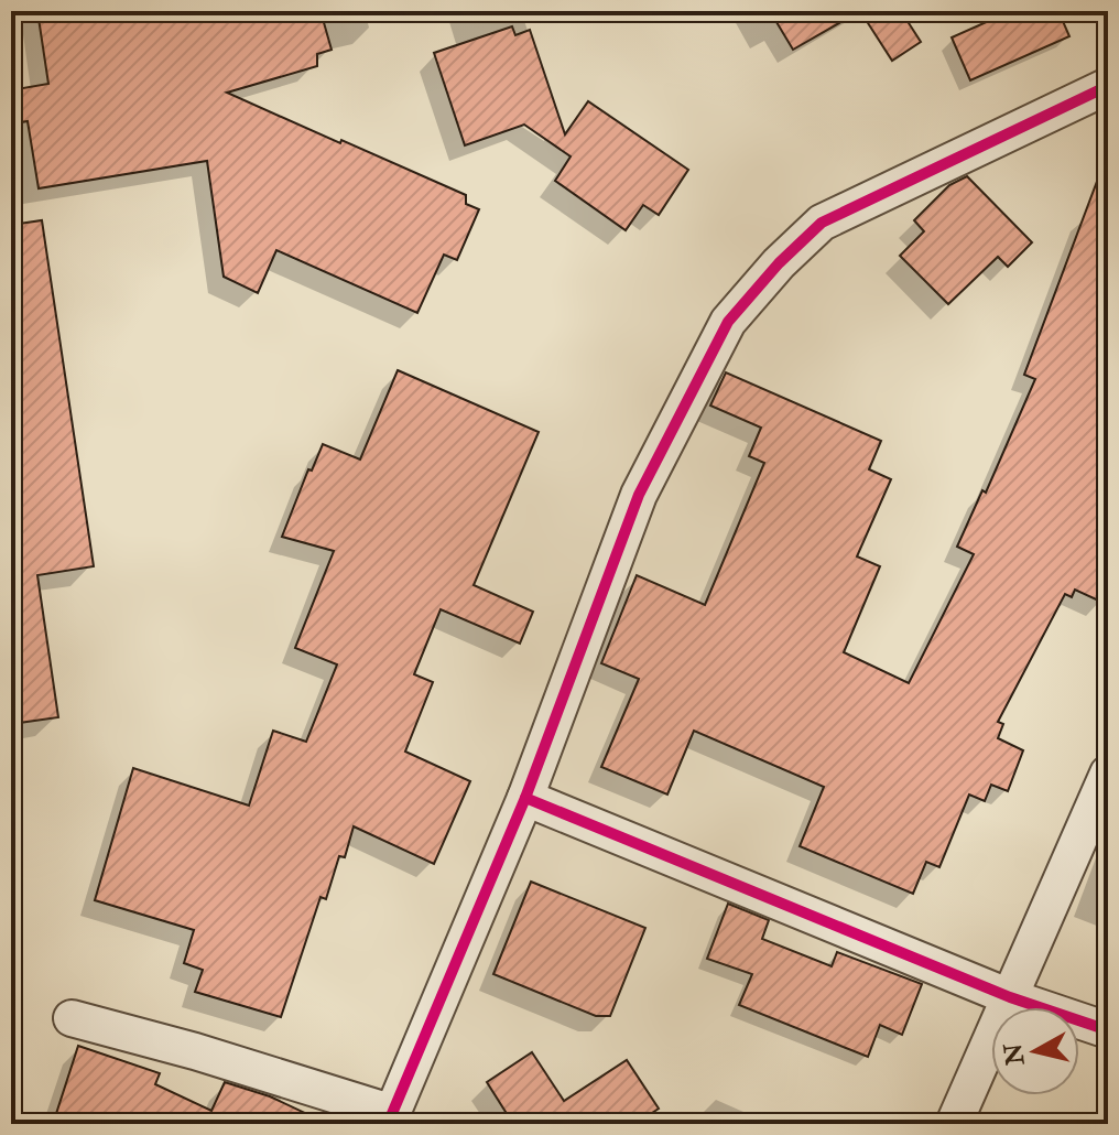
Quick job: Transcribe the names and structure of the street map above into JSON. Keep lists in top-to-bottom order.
{
  "north": "left"
}
